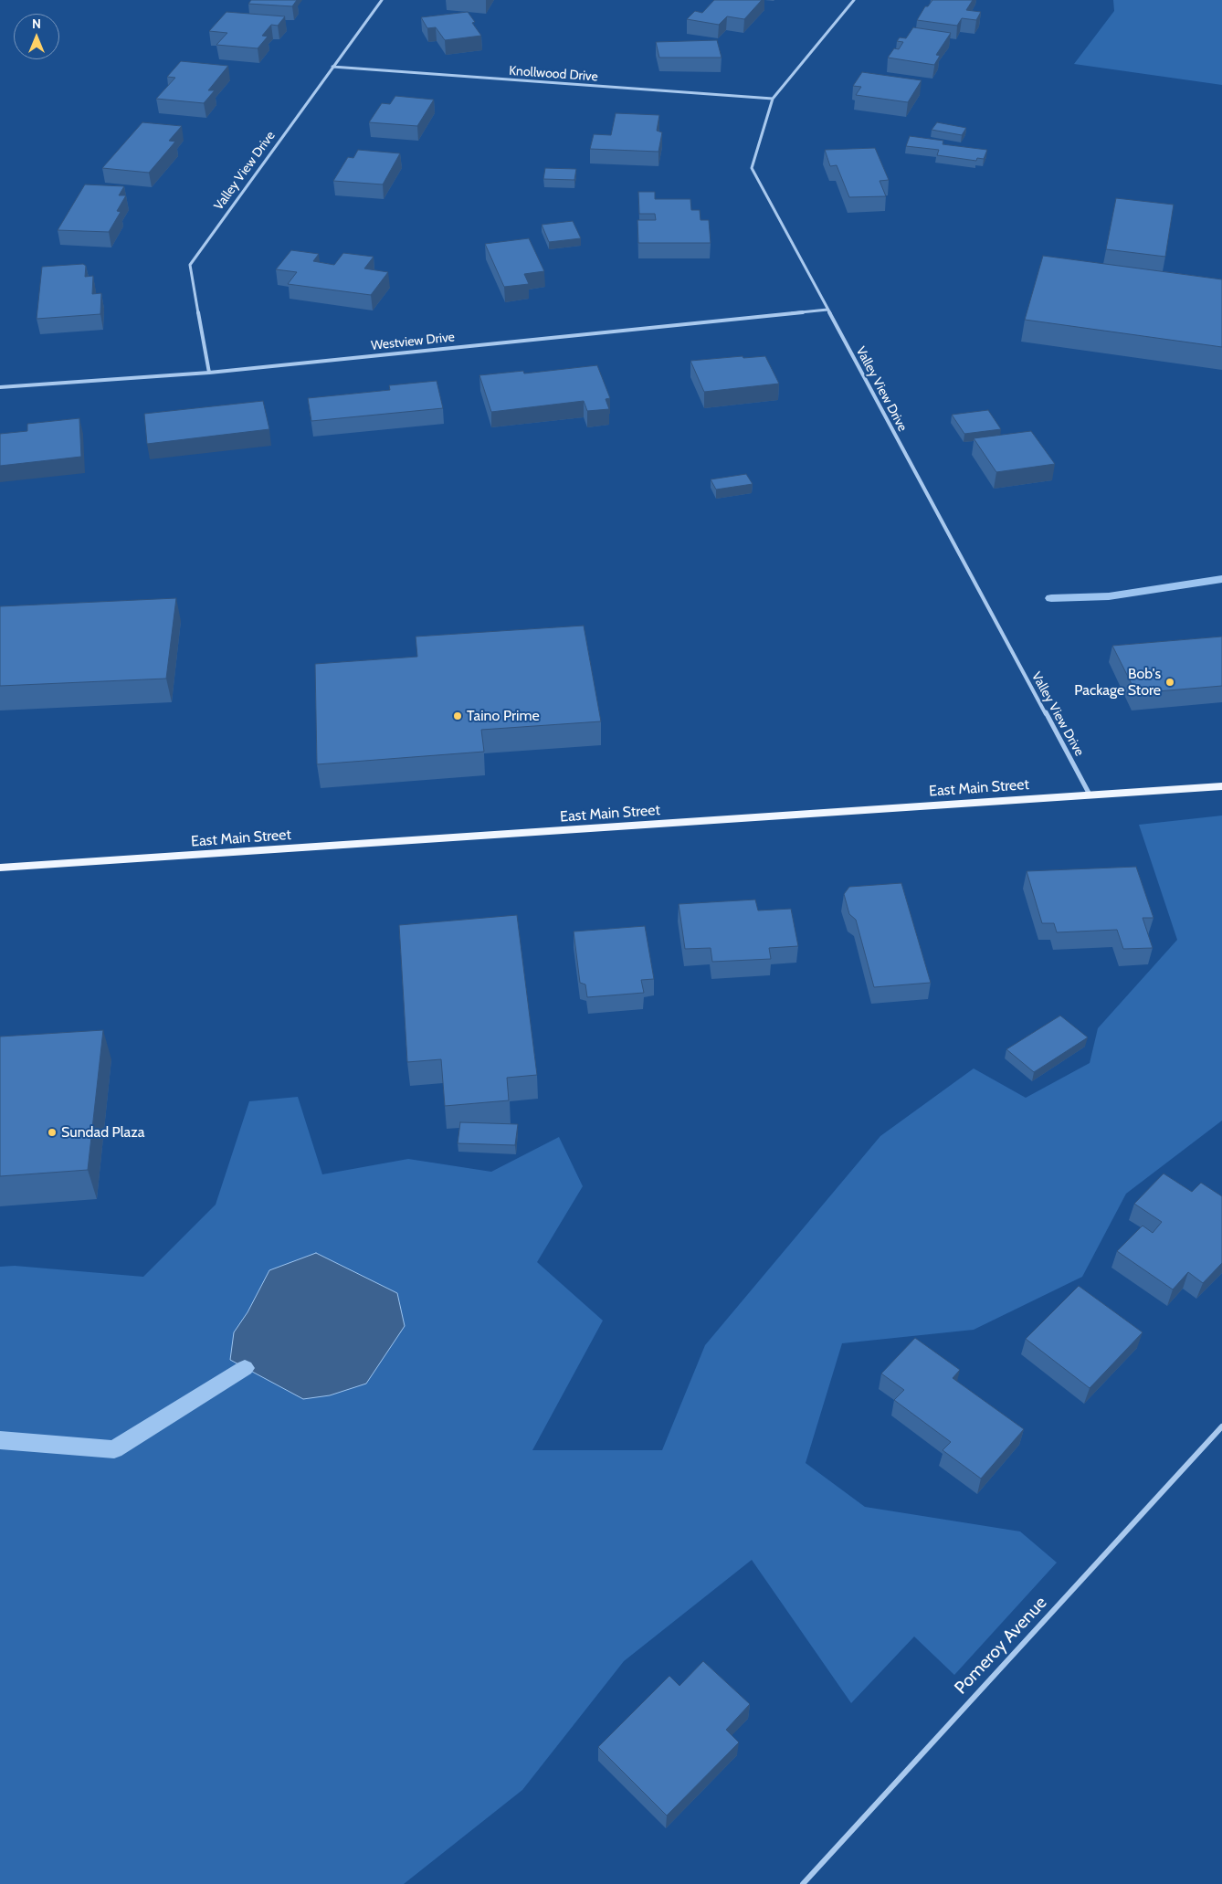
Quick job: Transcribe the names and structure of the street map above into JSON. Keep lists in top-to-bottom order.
{
  "streets": {
    "main road": ["East Main Street"],
    "street": [
      "Knollwood Drive",
      "Valley View Drive",
      "Westview Drive",
      "Pomeroy Avenue"
    ]
  },
  "crossings": [
    ["Knollwood Drive", "Valley View Drive"],
    ["Valley View Drive", "Westview Drive"],
    ["Valley View Drive", "East Main Street"]
  ],
  "places": ["Bob's Package Store", "Taino Prime", "Sundad Plaza"],
  "north": "top"
}
